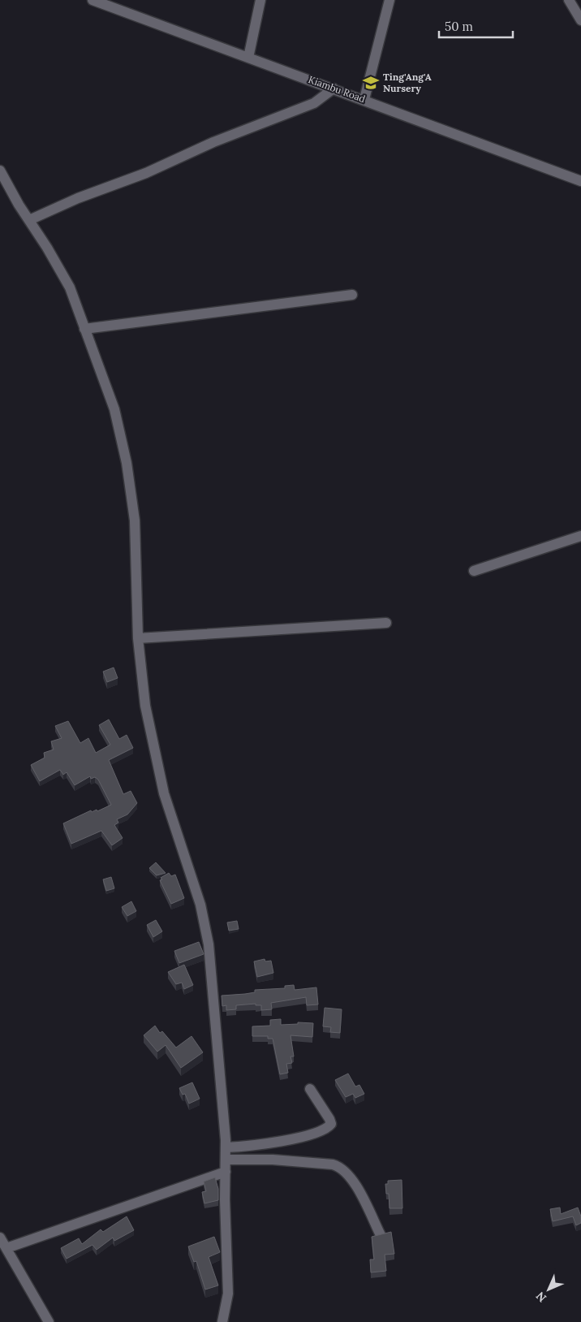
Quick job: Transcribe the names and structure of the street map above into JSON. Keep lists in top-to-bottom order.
{
  "streets": {
    "street": ["Kiambu Road"]
  },
  "places": {
    "school or university": ["Ting'Ang'A Nursery"]
  },
  "scale_bar": "50 m",
  "north": "bottom left"
}
